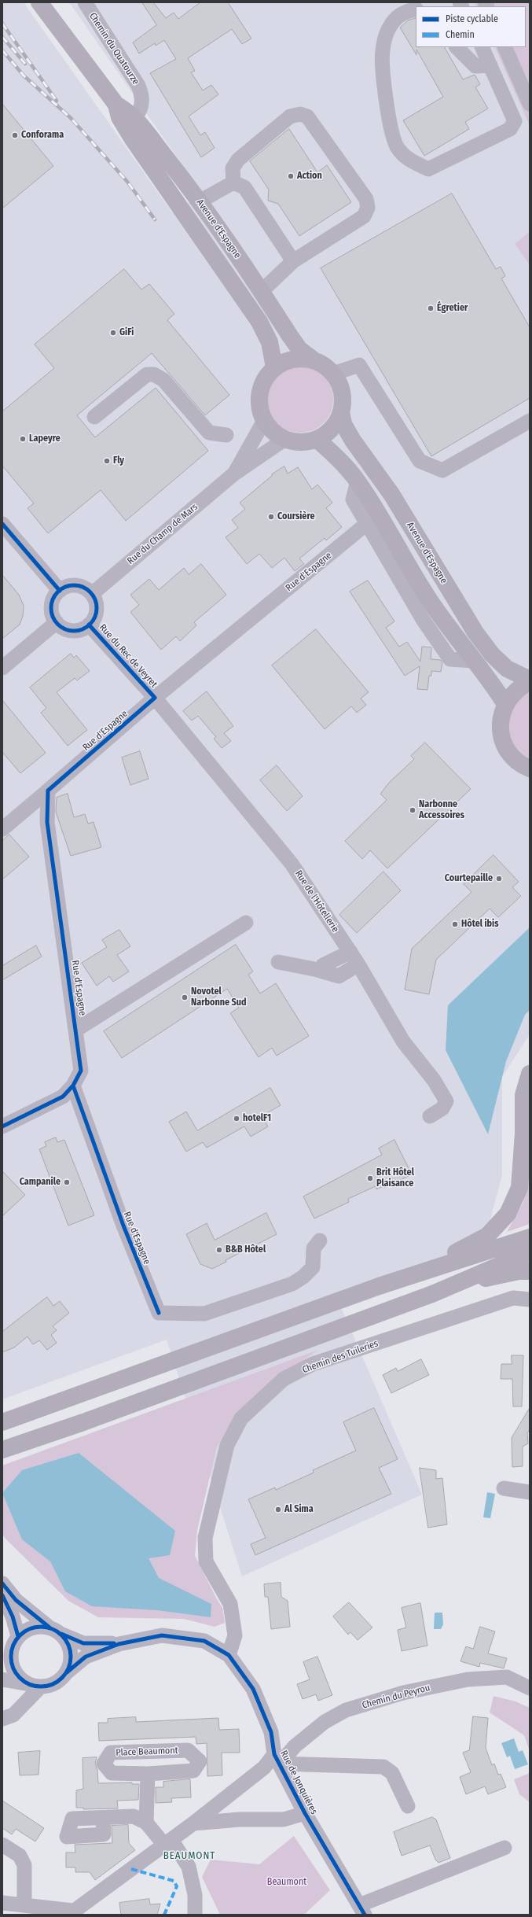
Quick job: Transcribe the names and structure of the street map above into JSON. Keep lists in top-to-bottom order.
{
  "streets": {
    "main road": ["Avenue d'Espagne"],
    "street": [
      "Chemin du Quatourze",
      "Rue du Champ de Mars",
      "Rue d'Espagne",
      "Rue du Rec de Veyret",
      "Rue de l'Hôtellerie",
      "Chemin des Tuileries",
      "Chemin du Peyrou",
      "Place Beaumont",
      "Rue de Jonquières"
    ]
  },
  "crossings": [
    ["Chemin du Quatourze", "Avenue d'Espagne"],
    ["Avenue d'Espagne", "Rue du Champ de Mars"],
    ["Rue du Champ de Mars", "Rue du Rec de Veyret"],
    ["Rue d'Espagne", "Rue du Rec de Veyret"],
    ["Rue d'Espagne", "Rue de l'Hôtellerie"],
    ["Rue du Rec de Veyret", "Rue de l'Hôtellerie"],
    ["Chemin des Tuileries", "Rue de Jonquières"],
    ["Chemin du Peyrou", "Rue de Jonquières"]
  ],
  "districts": ["BEAUMONT"],
  "parks": ["Beaumont"],
  "places": [
    "Conforama",
    "Action",
    "Égretier",
    "GiFi",
    "Lapeyre",
    "Fly",
    "Coursière",
    "Narbonne Accessoires",
    "Courtepaille",
    "Hôtel ibis",
    "Novotel Narbonne Sud",
    "hotelF1",
    "Brit Hôtel Plaisance",
    "Campanile",
    "B&B Hôtel",
    "Al Sima"
  ],
  "legend": ["Piste cyclable", "Chemin"]
}
